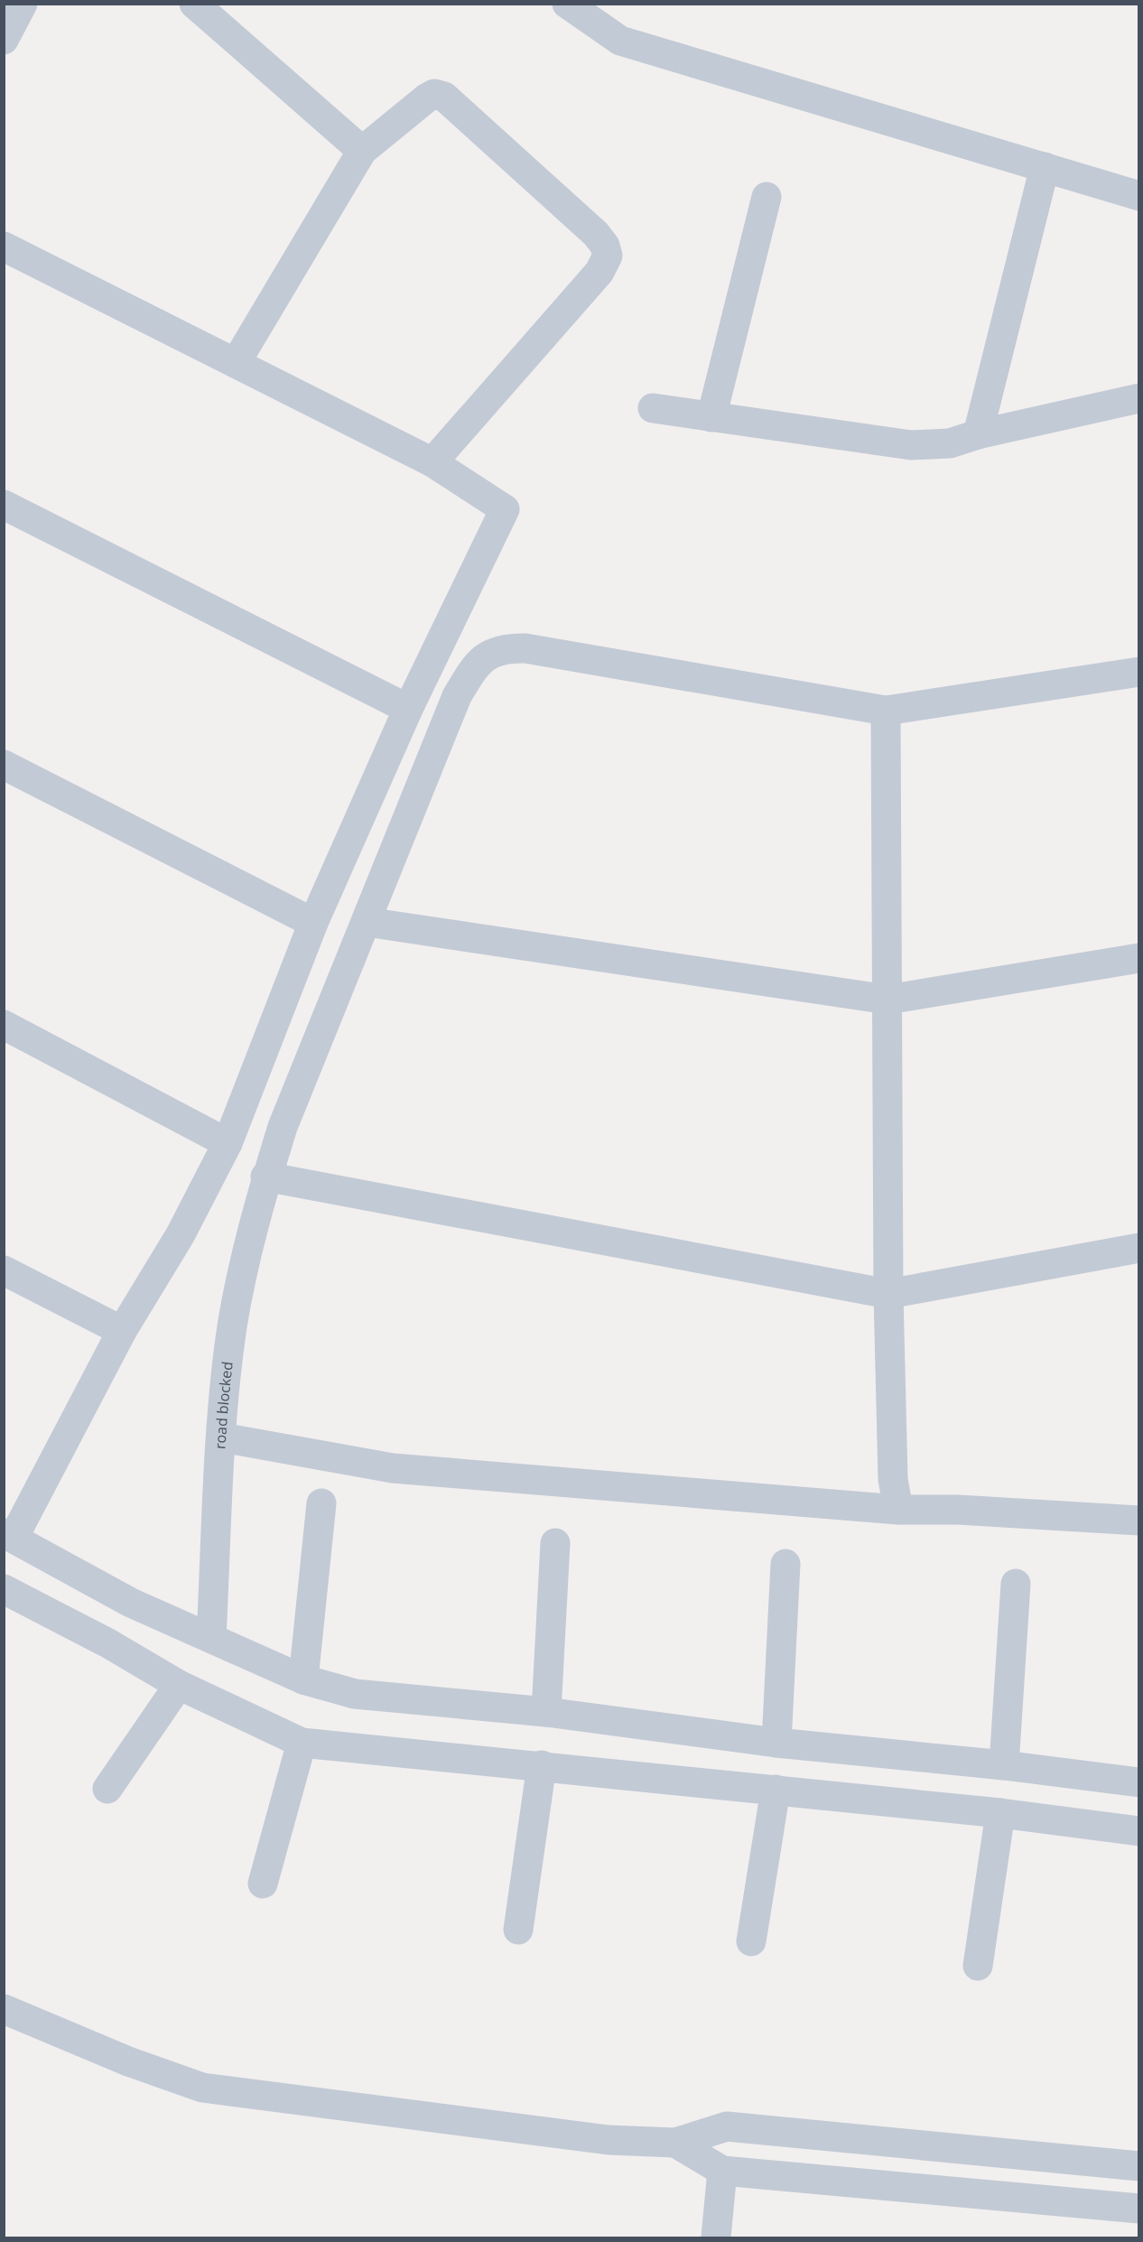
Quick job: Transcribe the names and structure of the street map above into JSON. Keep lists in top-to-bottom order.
{
  "streets": {
    "street": ["road blocked"]
  }
}
